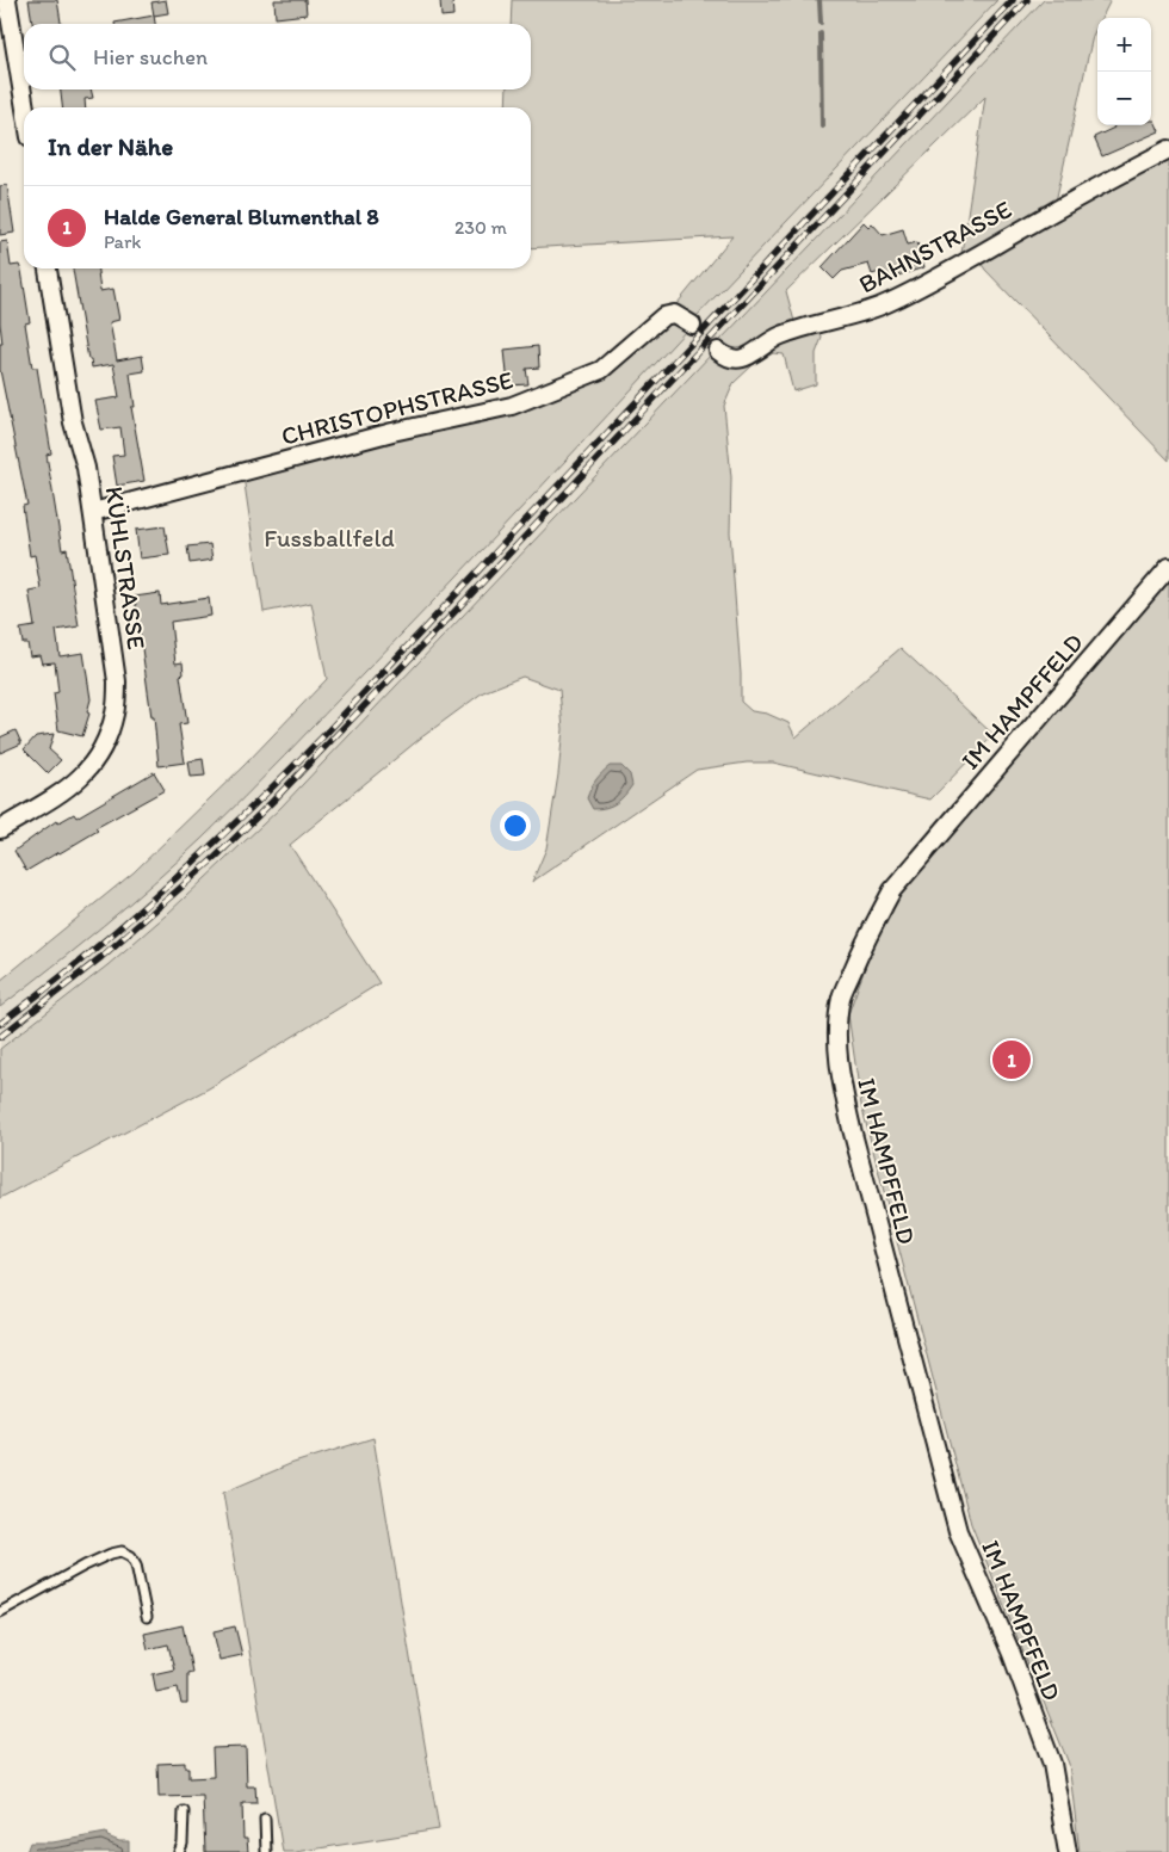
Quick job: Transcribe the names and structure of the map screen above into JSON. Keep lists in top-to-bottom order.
{
  "streets": {
    "street": [
      "BAHNSTRASSE",
      "CHRISTOPHSTRASSE",
      "KÜHLSTRASSE",
      "IM HAMPFFELD"
    ]
  },
  "crossings": [
    ["CHRISTOPHSTRASSE", "KÜHLSTRASSE"]
  ],
  "parks": ["Fussballfeld"],
  "page": {
    "map_buttons": ["+", "−"],
    "search": "Hier suchen",
    "heading": "In der Nähe",
    "list": [
      {
        "mark": "1",
        "name": "Halde General Blumenthal 8",
        "note": "Park",
        "value": "230 m"
      }
    ],
    "pins": "1"
  }
}
